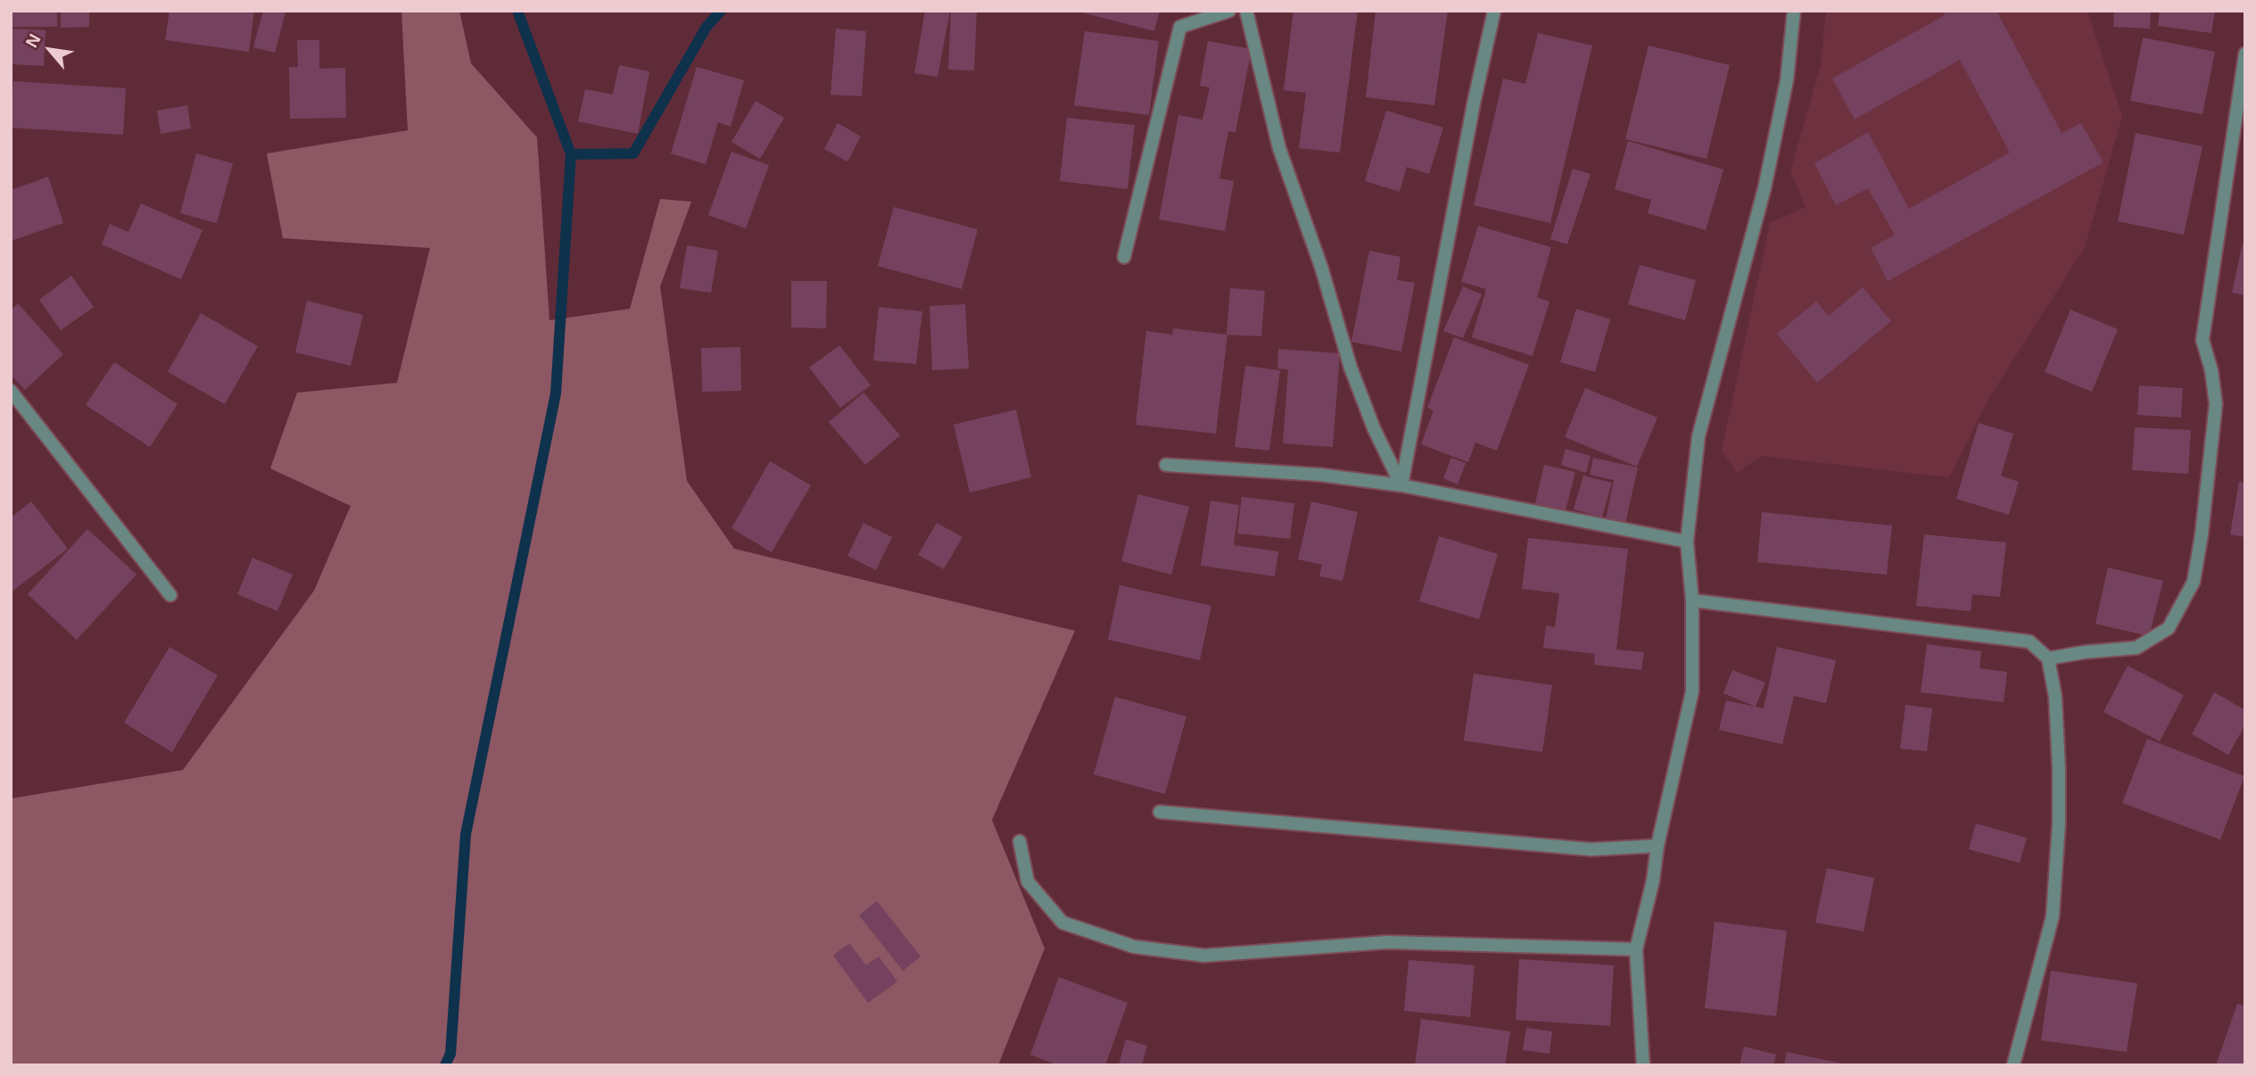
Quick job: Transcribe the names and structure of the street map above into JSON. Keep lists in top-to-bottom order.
{
  "north": "top left"
}
